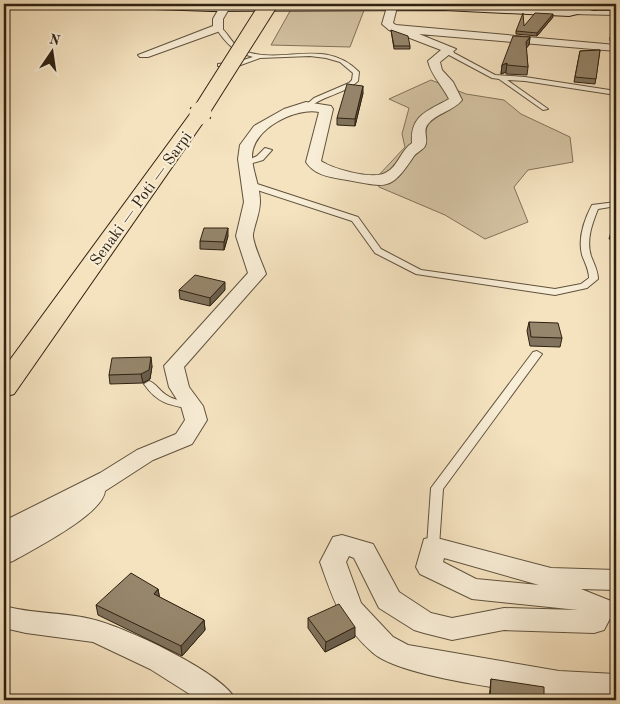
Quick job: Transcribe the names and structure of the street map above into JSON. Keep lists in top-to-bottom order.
{
  "streets": {
    "highway": ["Senaki — Poti — Sarpi"]
  },
  "north": "top"
}
